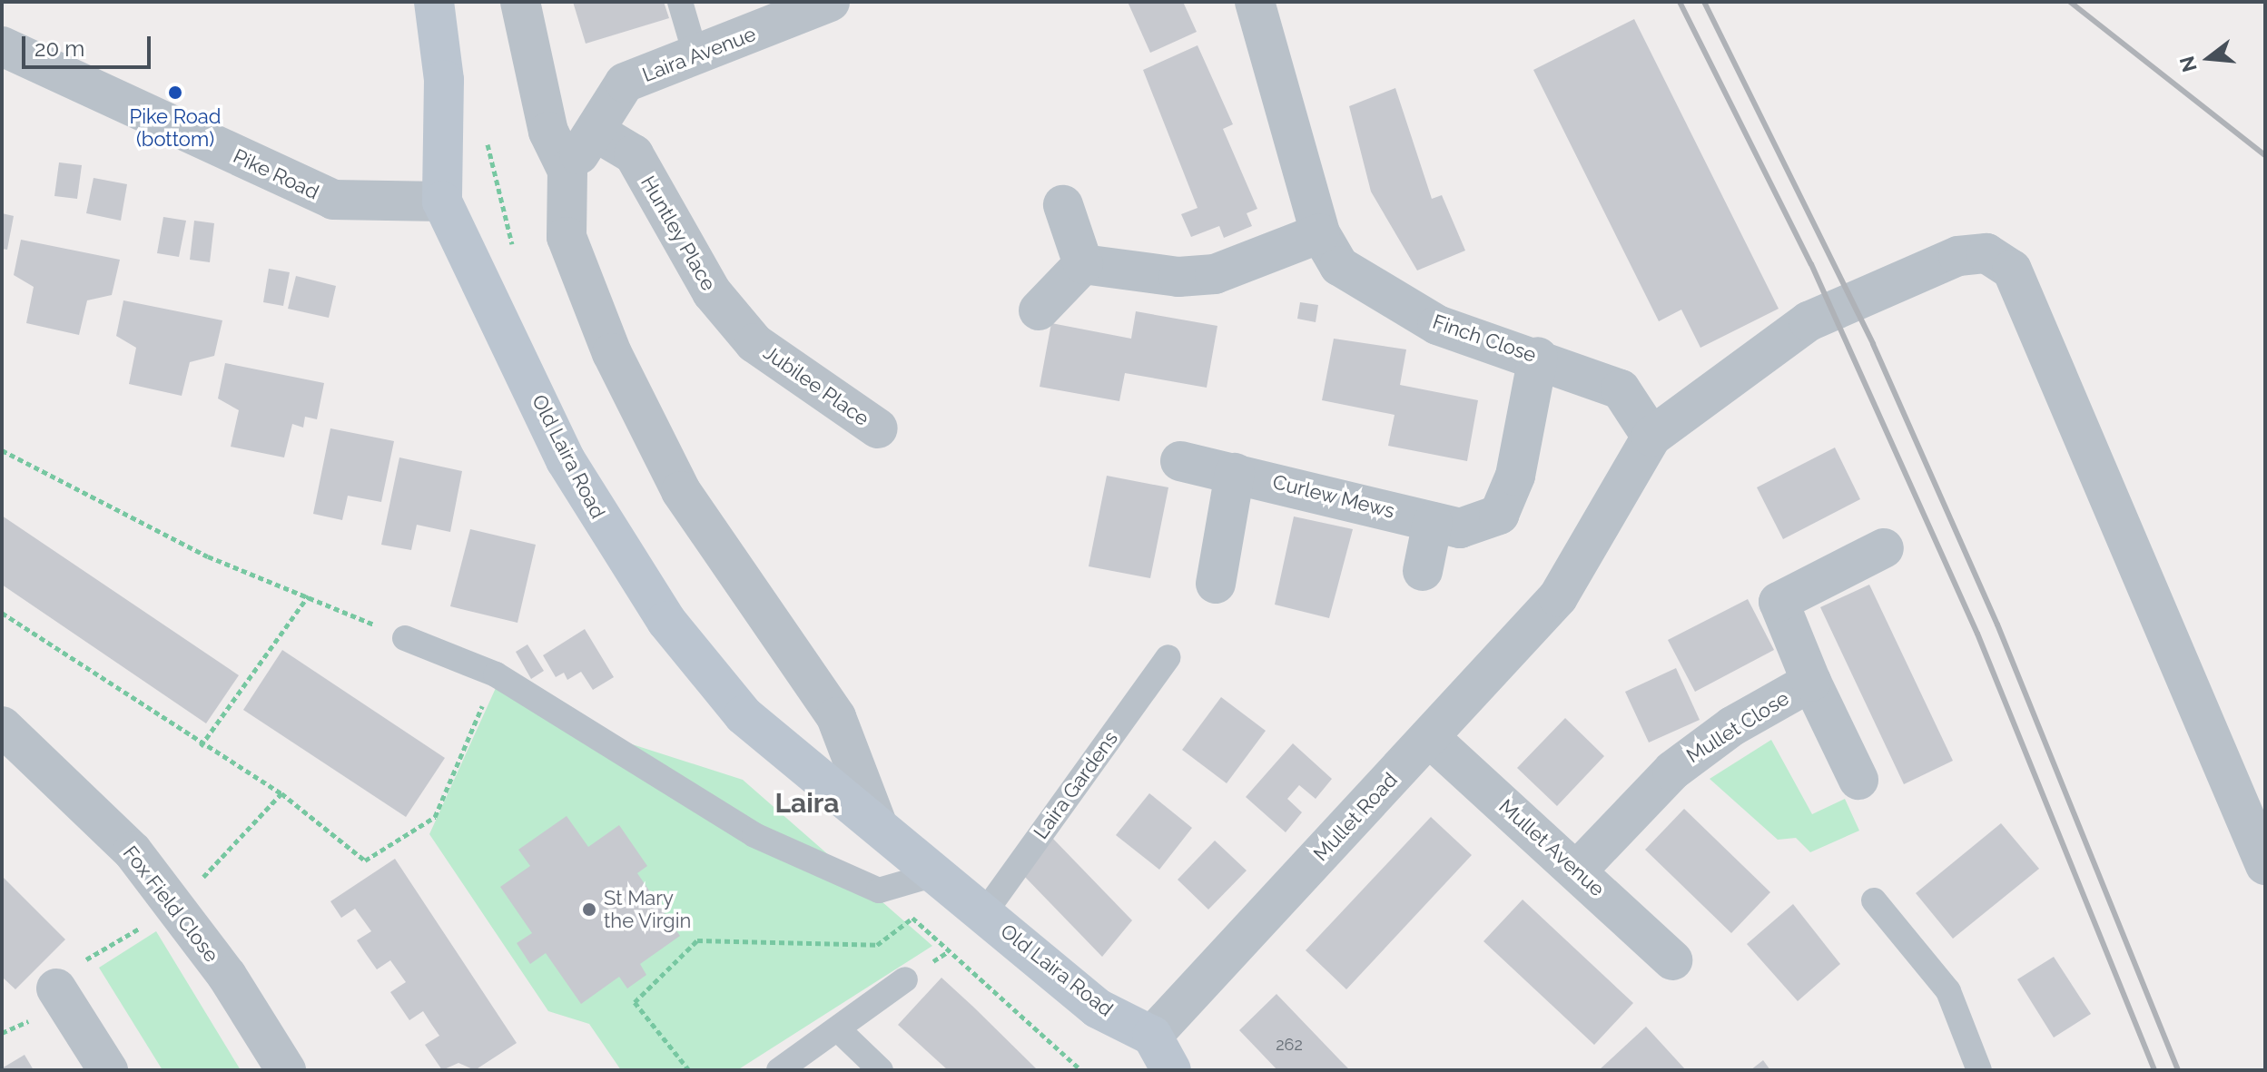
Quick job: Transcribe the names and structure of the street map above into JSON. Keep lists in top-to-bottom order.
{
  "streets": {
    "main road": ["Old Laira Road"],
    "street": [
      "Laira Avenue",
      "Pike Road",
      "Huntley Place",
      "Finch Close",
      "Jubilee Place",
      "Curlew Mews",
      "Mullet Close",
      "Mullet Road",
      "Mullet Avenue",
      "Fox Field Close"
    ],
    "lane": ["Laira Gardens"]
  },
  "crossings": [
    ["Laira Avenue", "Huntley Place"],
    ["Laira Avenue", "Old Laira Road"],
    ["Pike Road", "Old Laira Road"],
    ["Huntley Place", "Jubilee Place"],
    ["Finch Close", "Curlew Mews"],
    ["Finch Close", "Mullet Road"],
    ["Old Laira Road", "Laira Gardens"],
    ["Old Laira Road", "Mullet Road"],
    ["Mullet Close", "Mullet Avenue"],
    ["Mullet Road", "Mullet Avenue"]
  ],
  "districts": ["Laira"],
  "places": ["Pike Road (bottom)", "St Mary the Virgin"],
  "house_numbers": ["262"],
  "scale_bar": "20 m",
  "north": "left"
}
